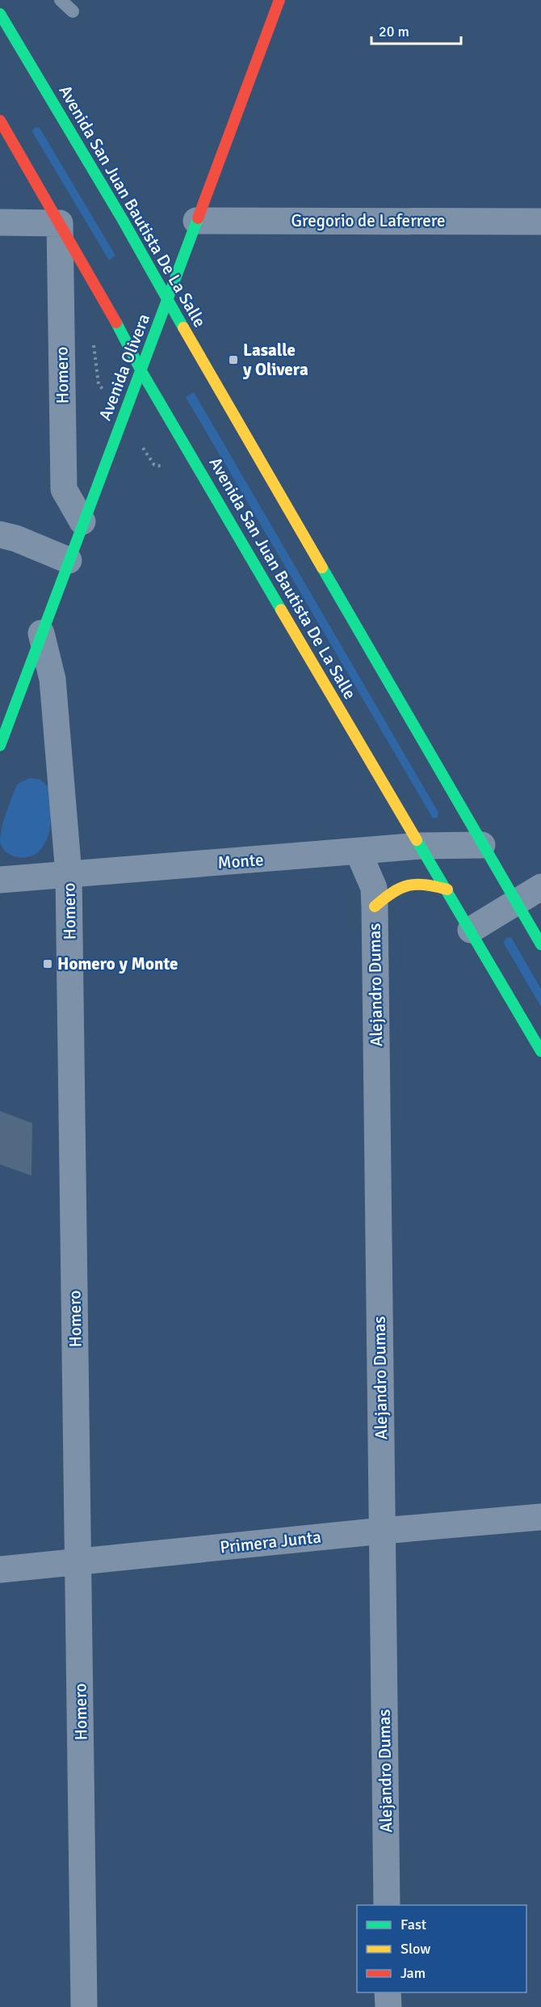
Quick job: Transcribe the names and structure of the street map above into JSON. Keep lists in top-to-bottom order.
{
  "streets": {
    "street": [
      "Avenida San Juan Bautista De La Salle",
      "Gregorio de Laferrere",
      "Avenida Olivera",
      "Homero",
      "Monte",
      "Alejandro Dumas",
      "Primera Junta"
    ]
  },
  "crossings": [
    ["Avenida San Juan Bautista De La Salle", "Avenida Olivera"],
    ["Avenida San Juan Bautista De La Salle", "Homero"],
    ["Avenida San Juan Bautista De La Salle", "Monte"],
    ["Gregorio de Laferrere", "Avenida Olivera"],
    ["Avenida Olivera", "Homero"],
    ["Homero", "Monte"],
    ["Homero", "Primera Junta"],
    ["Monte", "Alejandro Dumas"],
    ["Alejandro Dumas", "Primera Junta"]
  ],
  "places": {
    "transit": ["Lasalle y Olivera", "Homero y Monte"]
  },
  "legend": ["Fast", "Slow", "Jam"],
  "scale_bar": "20 m"
}
